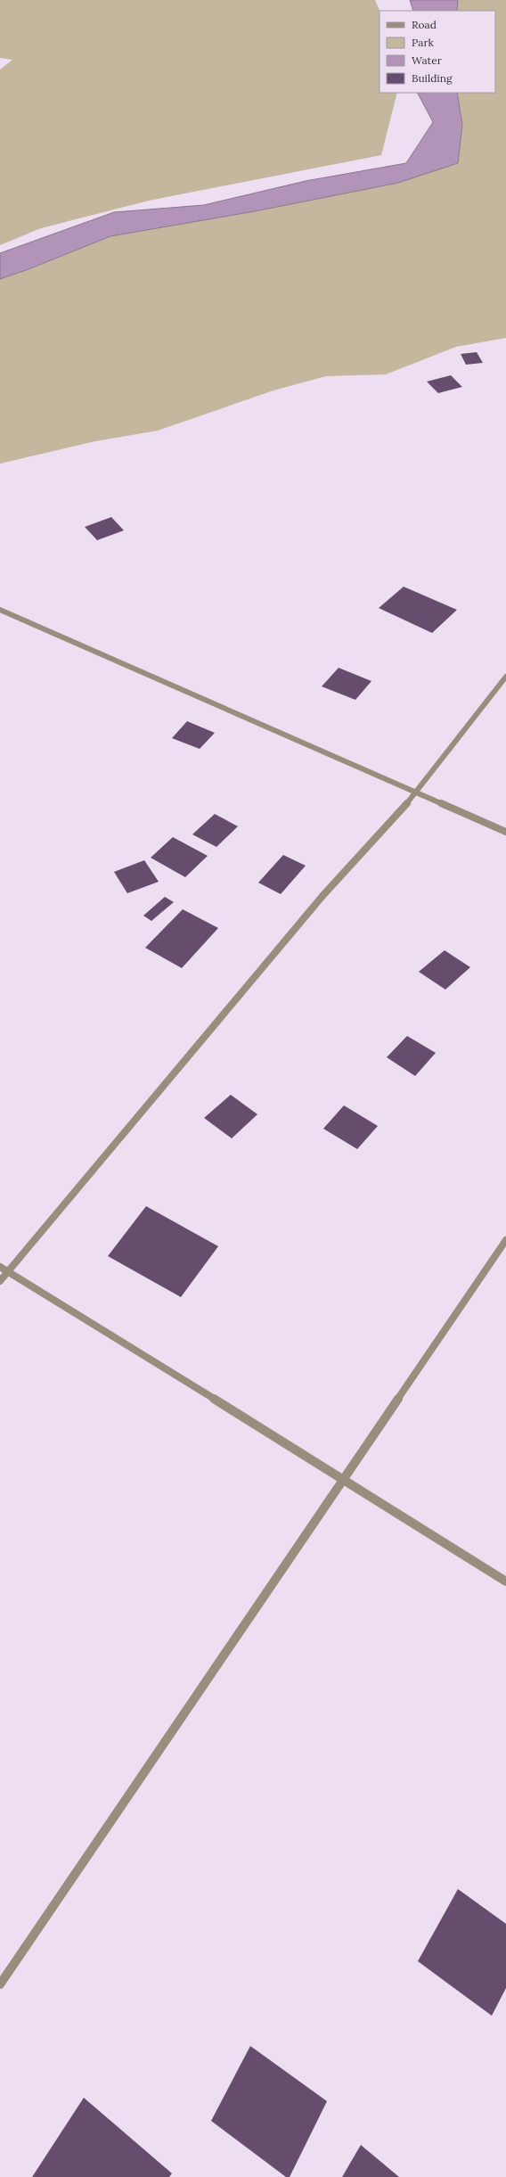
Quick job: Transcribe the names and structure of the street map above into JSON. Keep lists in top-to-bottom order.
{
  "legend": [
    "Road",
    "Park",
    "Water",
    "Building"
  ]
}
